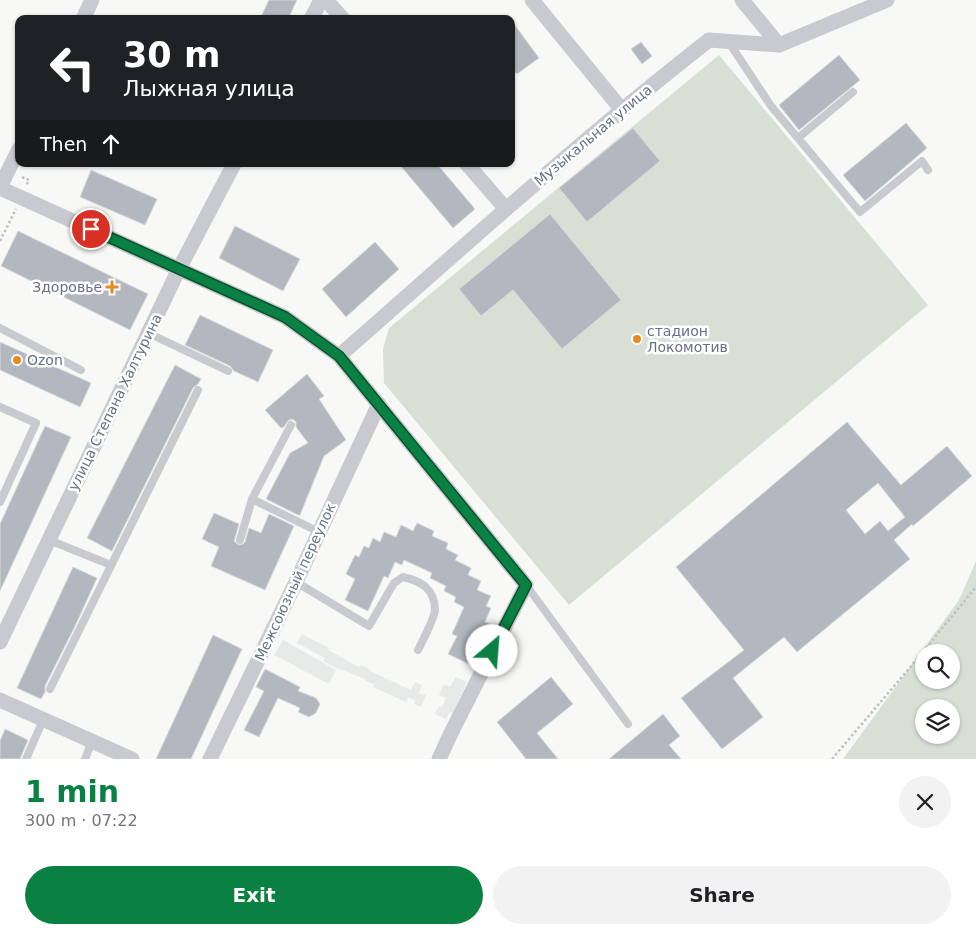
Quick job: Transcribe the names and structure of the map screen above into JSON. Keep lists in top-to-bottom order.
{
  "streets": {
    "street": ["Музыкальная улица", "улица Степана Халтурина", "Межсоюзный переулок"]
  },
  "places": {
    "health": ["Здоровье"],
    "other": ["стадион Локомотив", "Ozon"]
  },
  "page": {
    "turn": ["30 m", "Лыжная улица"],
    "then": "Then",
    "heading": ["1 min", "300 m · 07:22"],
    "buttons": ["Exit", "Share"]
  }
}
